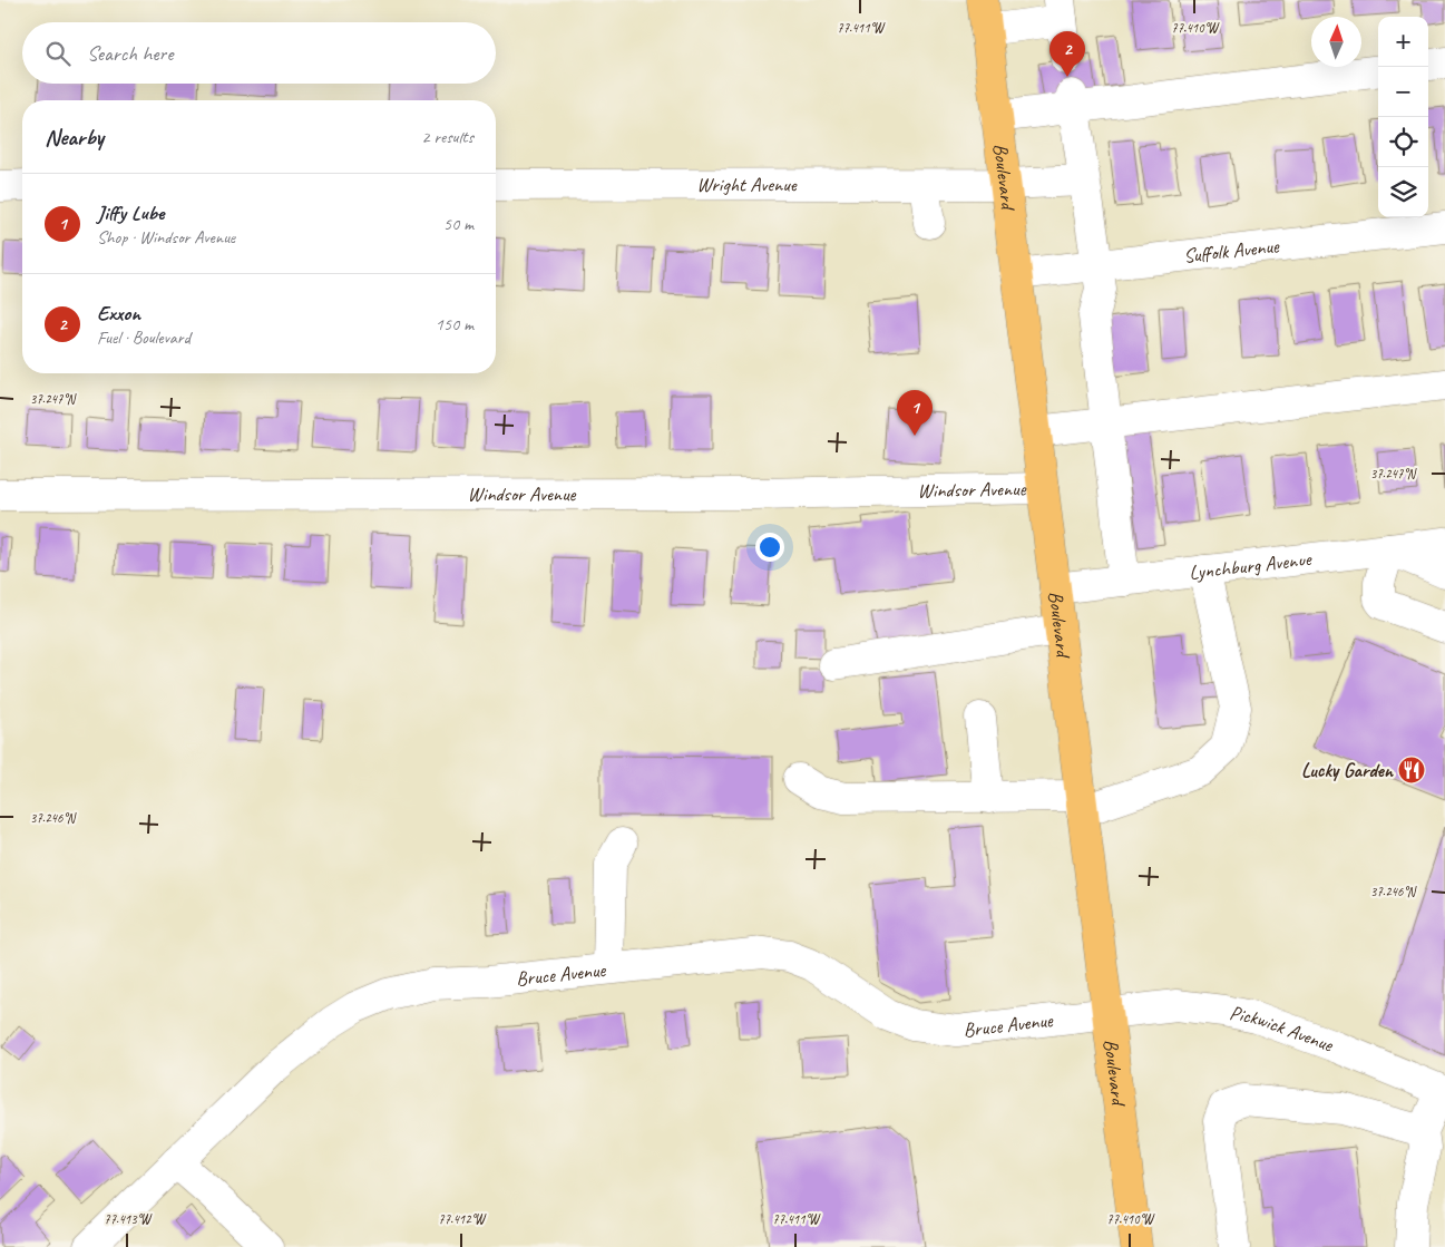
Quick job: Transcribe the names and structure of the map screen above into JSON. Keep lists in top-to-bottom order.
{
  "streets": {
    "main road": ["Boulevard"],
    "street": [
      "Wright Avenue",
      "Suffolk Avenue",
      "Windsor Avenue",
      "Lynchburg Avenue",
      "Bruce Avenue",
      "Pickwick Avenue"
    ]
  },
  "crossings": [
    ["Boulevard", "Wright Avenue"],
    ["Boulevard", "Suffolk Avenue"],
    ["Boulevard", "Windsor Avenue"],
    ["Boulevard", "Lynchburg Avenue"],
    ["Boulevard", "Bruce Avenue"],
    ["Boulevard", "Pickwick Avenue"],
    ["Bruce Avenue", "Pickwick Avenue"]
  ],
  "places": {
    "restaurant": ["Lucky Garden"]
  },
  "north": "top",
  "page": {
    "map_buttons": ["+", "−"],
    "search": "Search here",
    "pins": ["2", "1"],
    "heading": ["Nearby", "2 results"],
    "list": [
      {
        "mark": "1",
        "name": "Jiffy Lube",
        "note": "Shop · Windsor Avenue",
        "value": "50 m"
      },
      {
        "mark": "2",
        "name": "Exxon",
        "note": "Fuel · Boulevard",
        "value": "150 m"
      }
    ]
  },
  "coordinates": [
    "77.411°W",
    "77.410°W",
    "37.247°N",
    "37.246°N",
    "77.413°W",
    "77.412°W"
  ]
}
